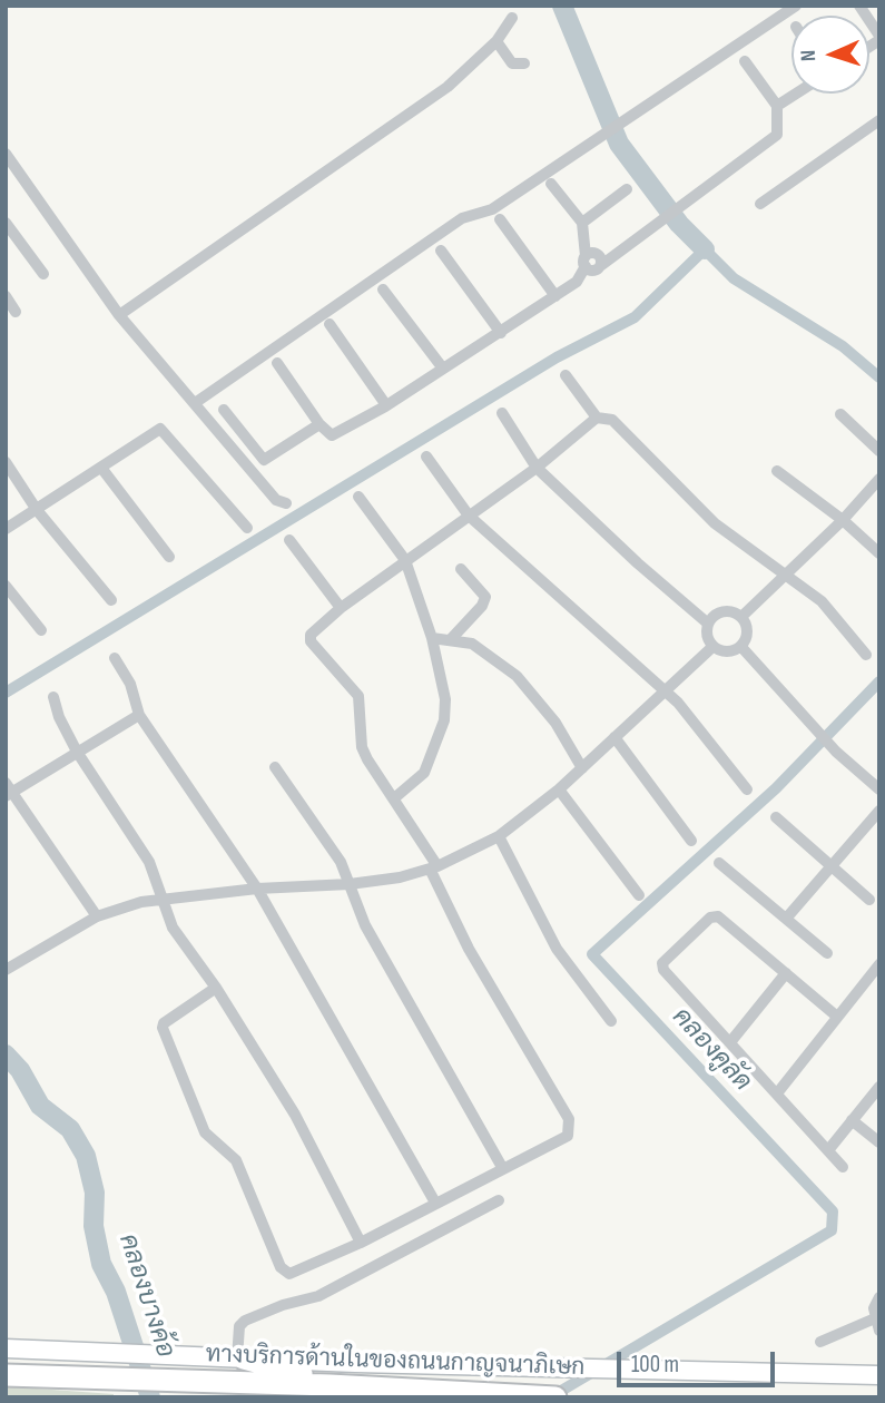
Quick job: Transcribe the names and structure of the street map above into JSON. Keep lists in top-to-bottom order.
{
  "streets": {
    "main road": ["ทางบริการด้านในของถนนกาญจนาภิเษก"]
  },
  "water": ["คลองคูลัด", "คลองบางค้อ"],
  "scale_bar": "100 m",
  "north": "left"
}
